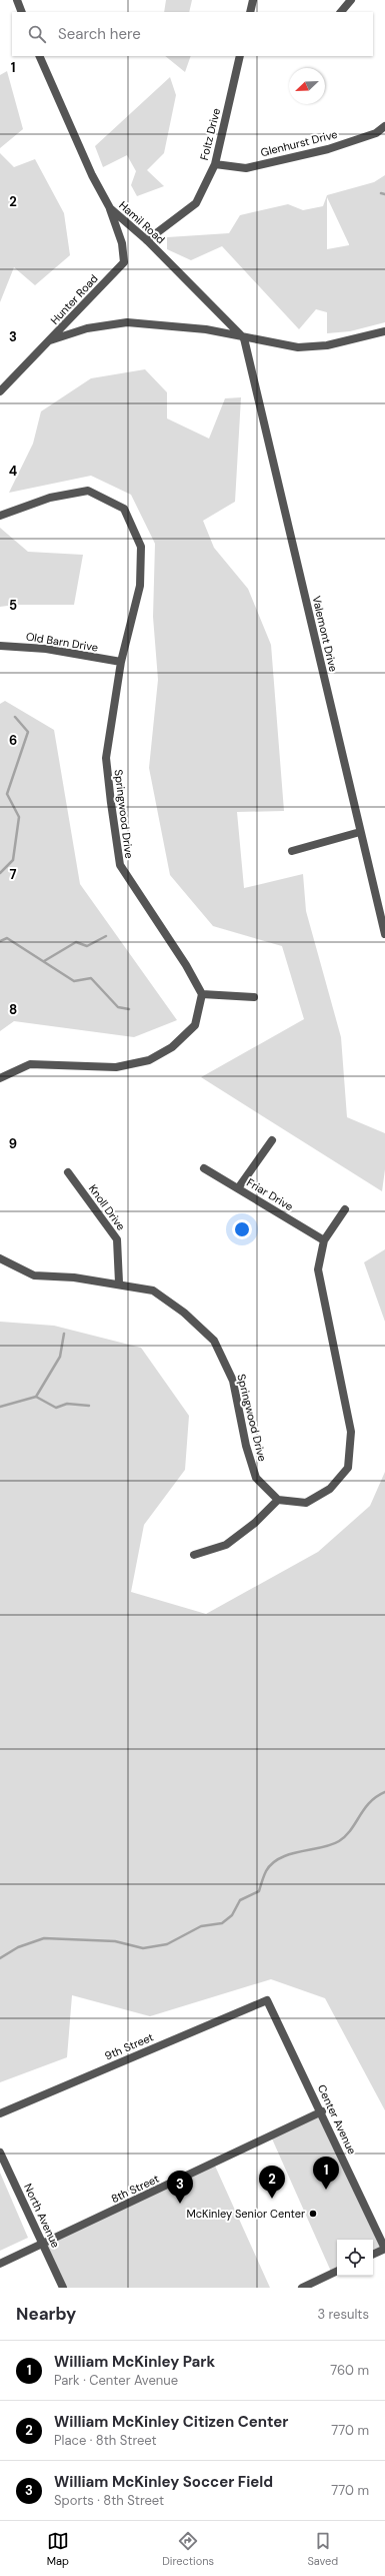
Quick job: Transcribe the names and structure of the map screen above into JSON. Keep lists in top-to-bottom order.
{
  "streets": {
    "street": [
      "Foltz Drive",
      "Glenhurst Drive",
      "Hamil Road",
      "Hunter Road",
      "Valemont Drive",
      "Old Barn Drive",
      "Springwood Drive",
      "Friar Drive",
      "Knoll Drive",
      "9th Street",
      "Center Avenue",
      "8th Street",
      "North Avenue"
    ]
  },
  "crossings": [
    ["Foltz Drive", "Glenhurst Drive"],
    ["Foltz Drive", "Hamil Road"],
    ["Hamil Road", "Hunter Road"],
    ["Hamil Road", "Valemont Drive"],
    ["Old Barn Drive", "Springwood Drive"],
    ["Springwood Drive", "Knoll Drive"],
    ["9th Street", "Center Avenue"],
    ["Center Avenue", "8th Street"],
    ["8th Street", "North Avenue"]
  ],
  "places": ["McKinley Senior Center"],
  "north": "bottom left",
  "page": {
    "search": "Search here",
    "pins": ["1", "2", "3"],
    "heading": ["Nearby", "3 results"],
    "list": [
      {
        "mark": "1",
        "name": "William McKinley Park",
        "note": "Park · Center Avenue",
        "value": "760 m"
      },
      {
        "mark": "2",
        "name": "William McKinley Citizen Center",
        "note": "Place · 8th Street",
        "value": "770 m"
      },
      {
        "mark": "3",
        "name": "William McKinley Soccer Field",
        "note": "Sports · 8th Street",
        "value": "770 m"
      }
    ],
    "nav": ["Map", "Directions", "Saved"]
  },
  "grid": {
    "rows": [
      "1",
      "2",
      "3",
      "4",
      "5",
      "6",
      "7",
      "8",
      "9"
    ]
  }
}
